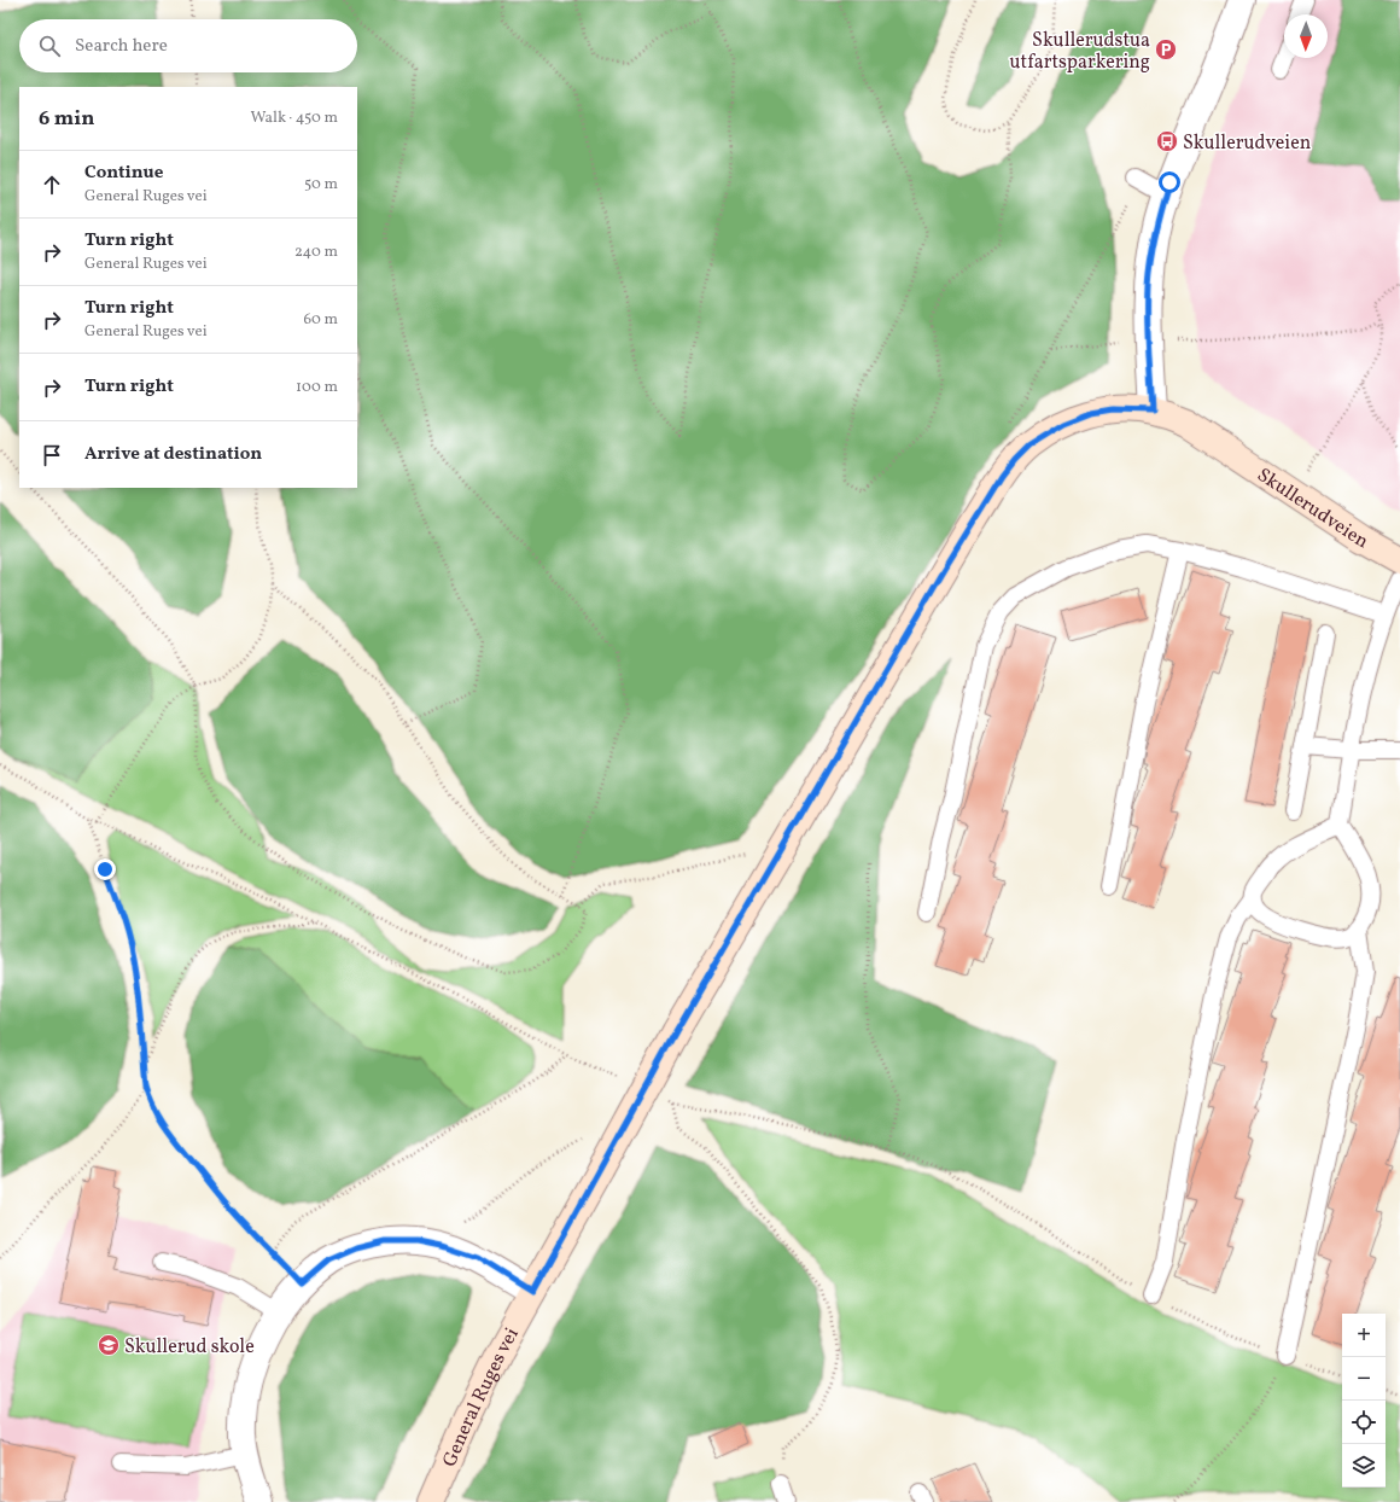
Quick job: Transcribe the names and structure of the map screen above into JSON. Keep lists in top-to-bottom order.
{
  "streets": {
    "main road": ["Skullerudveien", "General Ruges vei"]
  },
  "crossings": [
    ["Skullerudveien", "General Ruges vei"]
  ],
  "places": {
    "parking": ["Skullerudstua utfartsparkering"],
    "bus stop": ["Skullerudveien"],
    "school or university": ["Skullerud skole"]
  },
  "north": "bottom",
  "page": {
    "search": "Search here",
    "heading": ["6 min", "Walk · 450 m"],
    "list": [
      ["Continue", "General Ruges vei", "50 m"],
      ["Turn right", "General Ruges vei", "240 m"],
      ["Turn right", "General Ruges vei", "60 m"],
      ["Turn right", "100 m"],
      "Arrive at destination"
    ],
    "map_buttons": ["+", "−"]
  }
}
